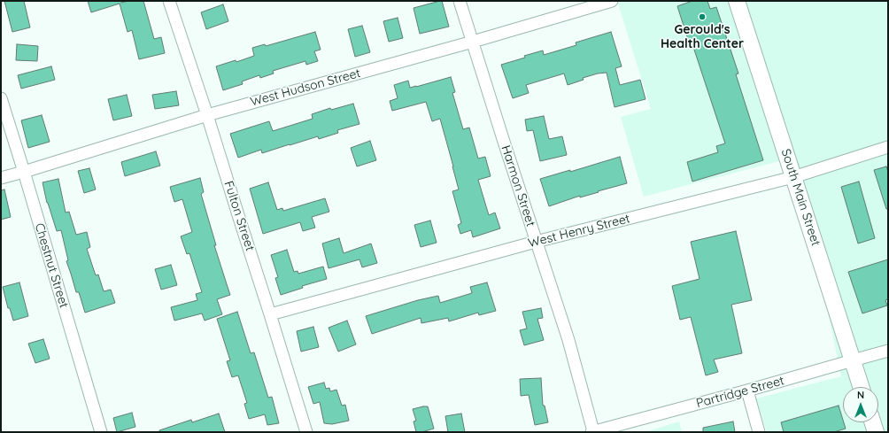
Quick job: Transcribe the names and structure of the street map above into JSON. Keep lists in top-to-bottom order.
{
  "streets": {
    "main road": ["South Main Street"],
    "street": [
      "West Hudson Street",
      "Harmon Street",
      "Fulton Street",
      "West Henry Street",
      "Chestnut Street",
      "Partridge Street"
    ]
  },
  "crossings": [
    ["West Hudson Street", "Harmon Street"],
    ["West Hudson Street", "Fulton Street"],
    ["West Hudson Street", "Chestnut Street"],
    ["Harmon Street", "West Henry Street"],
    ["Harmon Street", "Partridge Street"],
    ["South Main Street", "West Henry Street"],
    ["South Main Street", "Partridge Street"],
    ["Fulton Street", "West Henry Street"]
  ],
  "places": ["Gerould's Health Center"],
  "north": "top"
}
